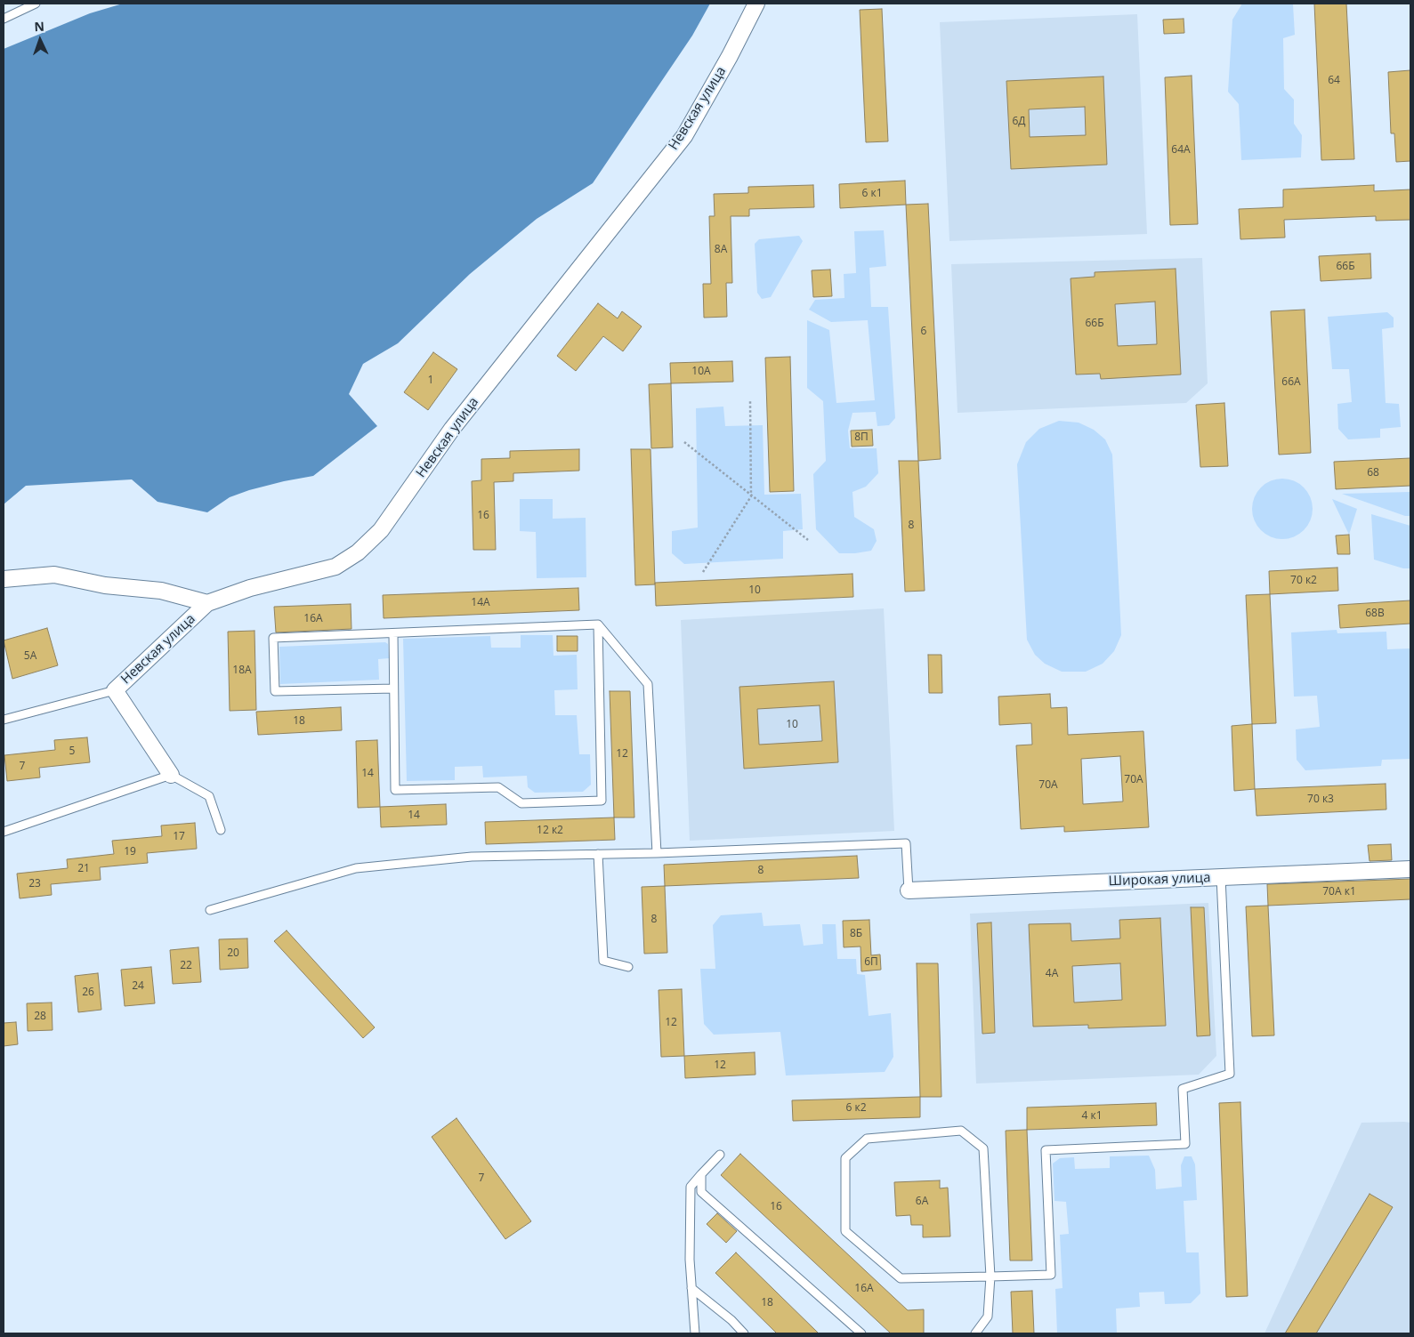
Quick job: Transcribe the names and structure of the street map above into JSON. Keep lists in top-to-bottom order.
{
  "streets": {
    "street": ["Невская улица", "Широкая улица"]
  },
  "house_numbers": [
    "64",
    "6Д",
    "64А",
    "6 к1",
    "8А",
    "66Б",
    "66Б",
    "6",
    "10А",
    "1",
    "66А",
    "8П",
    "68",
    "16",
    "8",
    "70 к2",
    "10",
    "14А",
    "68В",
    "16А",
    "5А",
    "18А",
    "18",
    "10",
    "5",
    "12",
    "7",
    "14",
    "70А",
    "70А",
    "70 к3",
    "14",
    "12 к2",
    "17",
    "19",
    "21",
    "8",
    "23",
    "70А к1",
    "8",
    "8Б",
    "20",
    "6П",
    "22",
    "4А",
    "24",
    "26",
    "28",
    "12",
    "12",
    "6 к2",
    "4 к1",
    "7",
    "6А",
    "16",
    "16А",
    "18"
  ],
  "north": "top"
}
